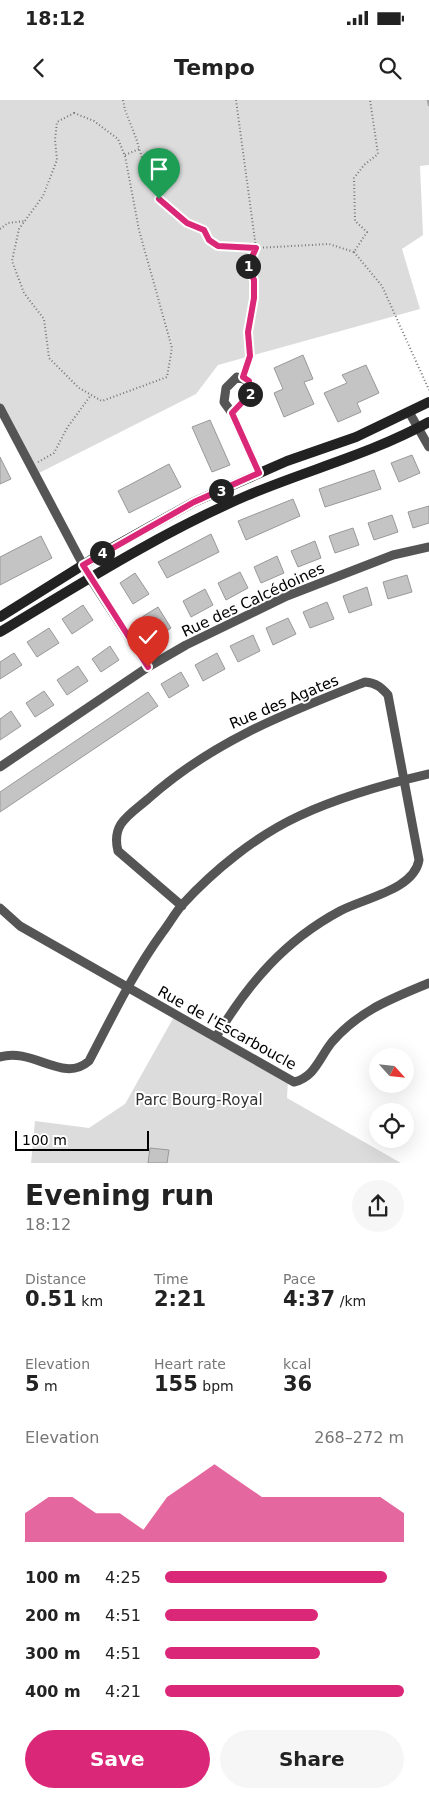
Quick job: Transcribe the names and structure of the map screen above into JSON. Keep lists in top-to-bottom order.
{
  "streets": {
    "street": ["Rue des Calcédoines", "Rue des Agates", "Rue de l'Escarboucle"]
  },
  "parks": ["Parc Bourg-Royal"],
  "scale_bar": "100 m",
  "north": "bottom right",
  "page": {
    "status": "18:12",
    "header": "Tempo",
    "pins": [
      "1",
      "2",
      "3",
      "4"
    ],
    "scale": "100 m",
    "heading": ["Evening run", "18:12"],
    "stats": [
      ["Distance", "0.51 km"],
      ["Time", "2:21"],
      ["Pace", "4:37 /km"],
      ["Elevation", "5 m"],
      ["Heart rate", "155 bpm"],
      ["kcal", "36"]
    ],
    "chart": ["Elevation", "268–272 m"],
    "list": [
      {
        "name": "100 m",
        "note": "4:25"
      },
      {
        "name": "200 m",
        "note": "4:51"
      },
      {
        "name": "300 m",
        "note": "4:51"
      },
      {
        "name": "400 m",
        "note": "4:21"
      }
    ],
    "buttons": ["Save", "Share"]
  }
}
